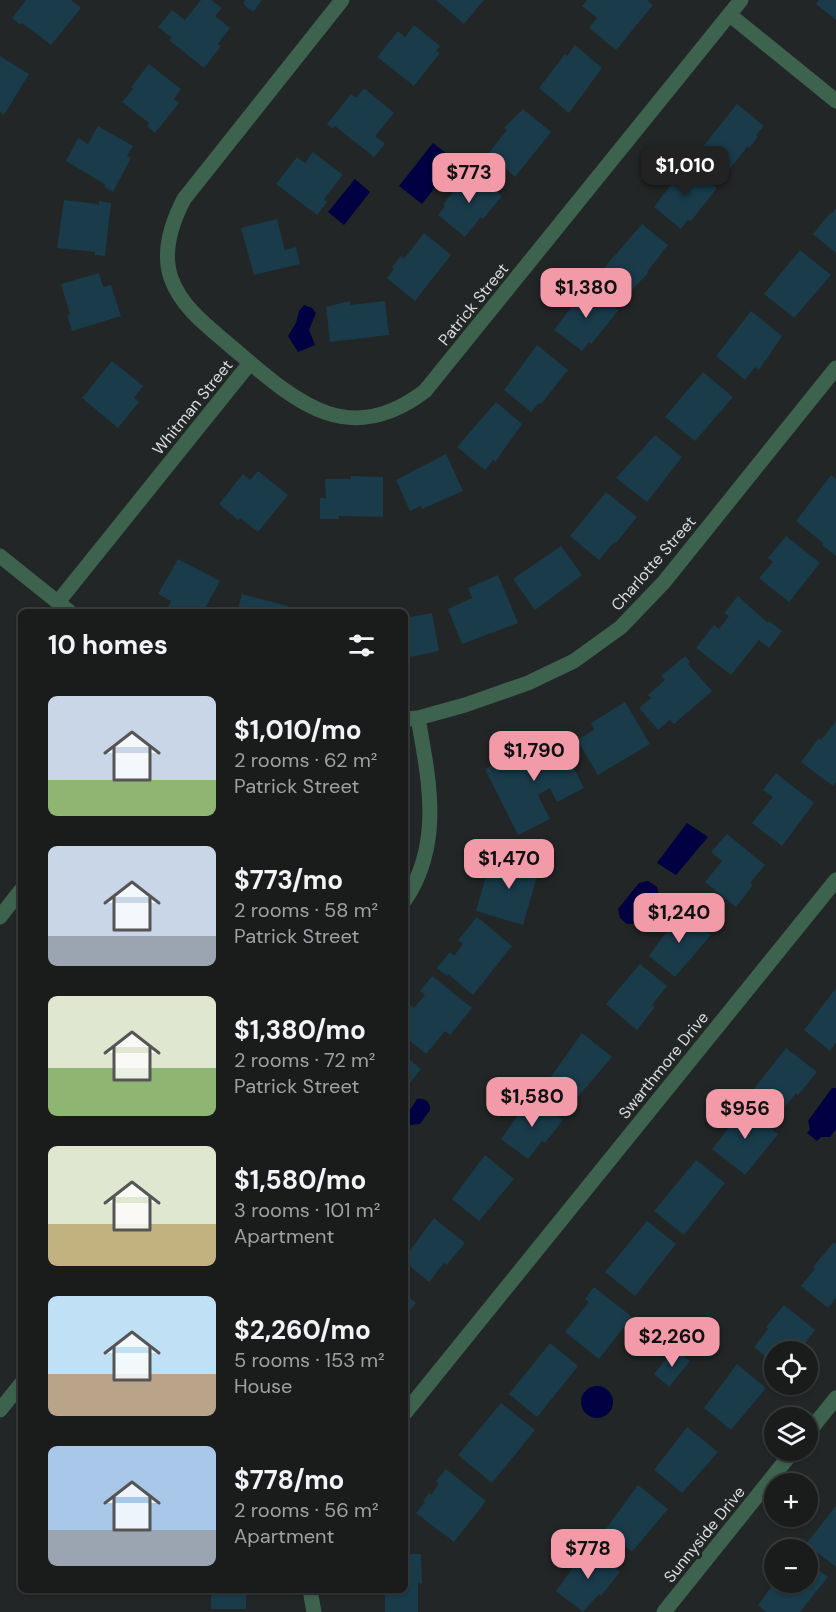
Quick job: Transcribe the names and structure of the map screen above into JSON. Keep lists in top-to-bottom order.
{
  "streets": {
    "street": [
      "Patrick Street",
      "Whitman Street",
      "Charlotte Street",
      "Swarthmore Drive",
      "Sunnyside Drive"
    ]
  },
  "crossings": [
    ["Patrick Street", "Whitman Street"]
  ],
  "page": {
    "price": [
      "$1,010",
      "$773",
      "$1,380",
      "$1,790",
      "$1,470",
      "$1,240",
      "$1,580",
      "$956",
      "$2,260",
      "$778"
    ],
    "heading": "10 homes",
    "list": [
      {
        "name": "$1,010/mo",
        "note": "2 rooms · 62 m² · Patrick Street"
      },
      {
        "name": "$773/mo",
        "note": "2 rooms · 58 m² · Patrick Street"
      },
      {
        "name": "$1,380/mo",
        "note": "2 rooms · 72 m² · Patrick Street"
      },
      {
        "name": "$1,580/mo",
        "note": "3 rooms · 101 m² · Apartment"
      },
      {
        "name": "$2,260/mo",
        "note": "5 rooms · 153 m² · House"
      },
      {
        "name": "$778/mo",
        "note": "2 rooms · 56 m² · Apartment"
      }
    ],
    "map_buttons": ["+", "−"]
  }
}
